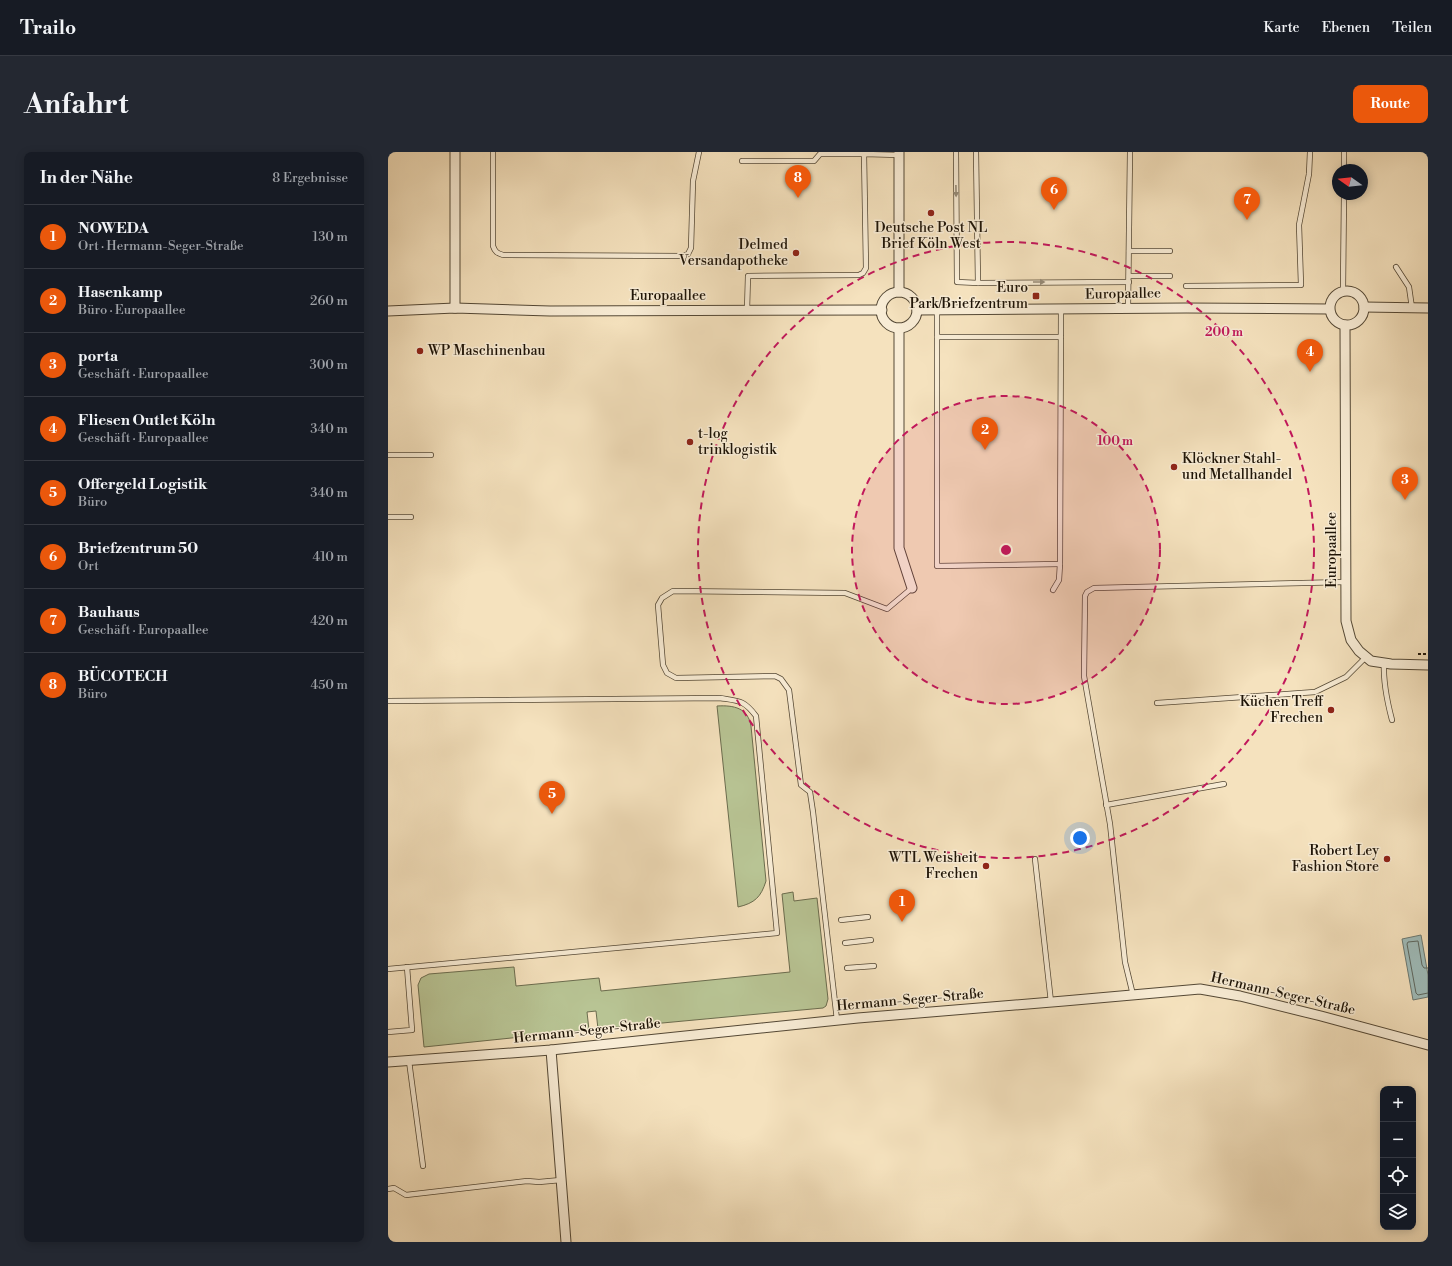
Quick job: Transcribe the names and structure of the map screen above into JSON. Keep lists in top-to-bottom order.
{
  "streets": {
    "street": ["Europaallee", "Hermann-Seger-Straße"]
  },
  "places": {
    "other": [
      "Deutsche Post NL Brief Köln West",
      "Delmed Versandapotheke",
      "WP Maschinenbau",
      "t-log trinklogistik",
      "Klöckner Stahl- und Metallhandel",
      "Küchen Treff Frechen",
      "Robert Ley Fashion Store",
      "WTL Weisheit Frechen"
    ],
    "transit": ["Euro Park/Briefzentrum"]
  },
  "north": "left",
  "page": {
    "header": "Trailo",
    "nav": ["Karte", "Ebenen", "Teilen"],
    "buttons": "Route",
    "title": "Anfahrt",
    "heading": ["In der Nähe", "8 Ergebnisse"],
    "pins": [
      "8",
      "6",
      "7",
      "4",
      "2",
      "3",
      "5",
      "1"
    ],
    "list": [
      {
        "mark": "1",
        "name": "NOWEDA",
        "note": "Ort · Hermann-Seger-Straße",
        "value": "130 m"
      },
      {
        "mark": "2",
        "name": "Hasenkamp",
        "note": "Büro · Europaallee",
        "value": "260 m"
      },
      {
        "mark": "3",
        "name": "porta",
        "note": "Geschäft · Europaallee",
        "value": "300 m"
      },
      {
        "mark": "4",
        "name": "Fliesen Outlet Köln",
        "note": "Geschäft · Europaallee",
        "value": "340 m"
      },
      {
        "mark": "5",
        "name": "Offergeld Logistik",
        "note": "Büro",
        "value": "340 m"
      },
      {
        "mark": "6",
        "name": "Briefzentrum 50",
        "note": "Ort",
        "value": "410 m"
      },
      {
        "mark": "7",
        "name": "Bauhaus",
        "note": "Geschäft · Europaallee",
        "value": "420 m"
      },
      {
        "mark": "8",
        "name": "BÜCOTECH",
        "note": "Büro",
        "value": "450 m"
      }
    ],
    "map_buttons": ["+", "−"]
  },
  "rings": ["200 m", "100 m"]
}
